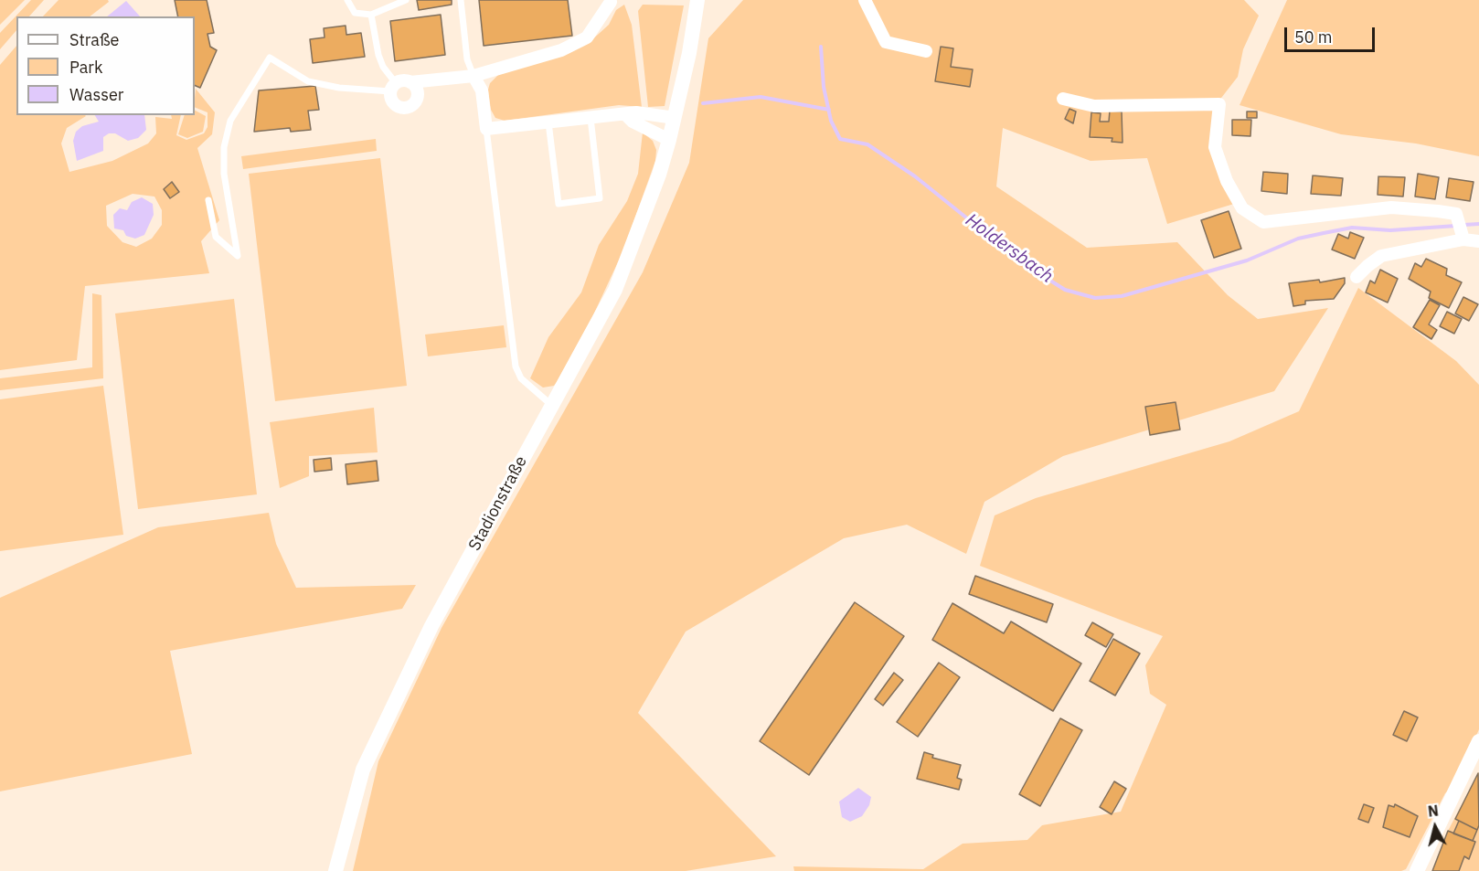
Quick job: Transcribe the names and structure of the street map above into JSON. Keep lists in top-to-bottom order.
{
  "streets": {
    "street": ["Stadionstraße"]
  },
  "water": ["Holdersbach"],
  "legend": ["Straße", "Park", "Wasser"],
  "scale_bar": "50 m",
  "north": "top"
}
